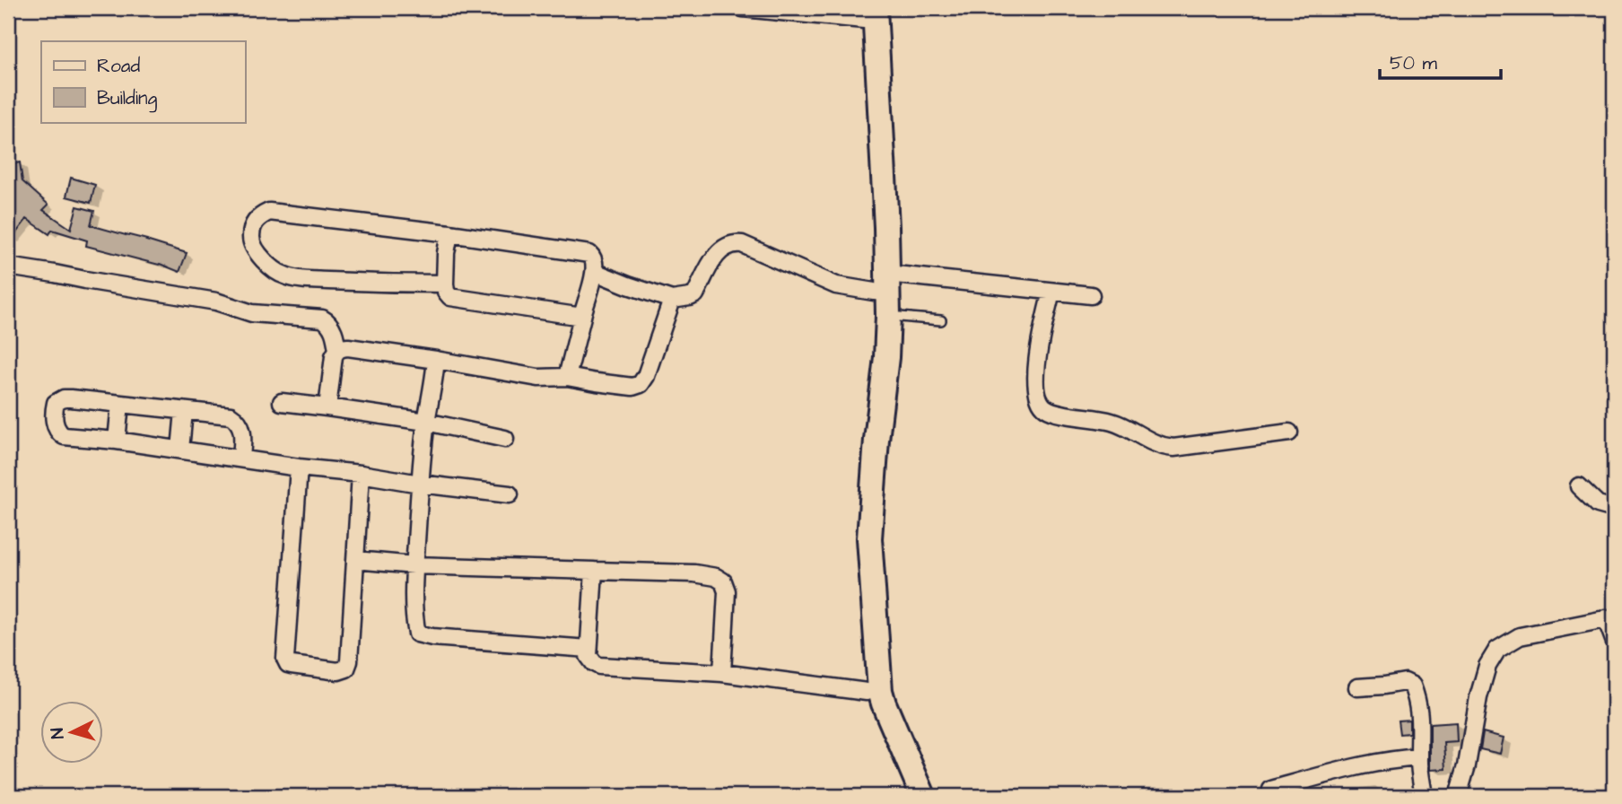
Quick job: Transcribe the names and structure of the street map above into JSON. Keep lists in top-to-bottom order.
{
  "legend": ["Road", "Building"],
  "scale_bar": "50 m",
  "north": "left"
}
